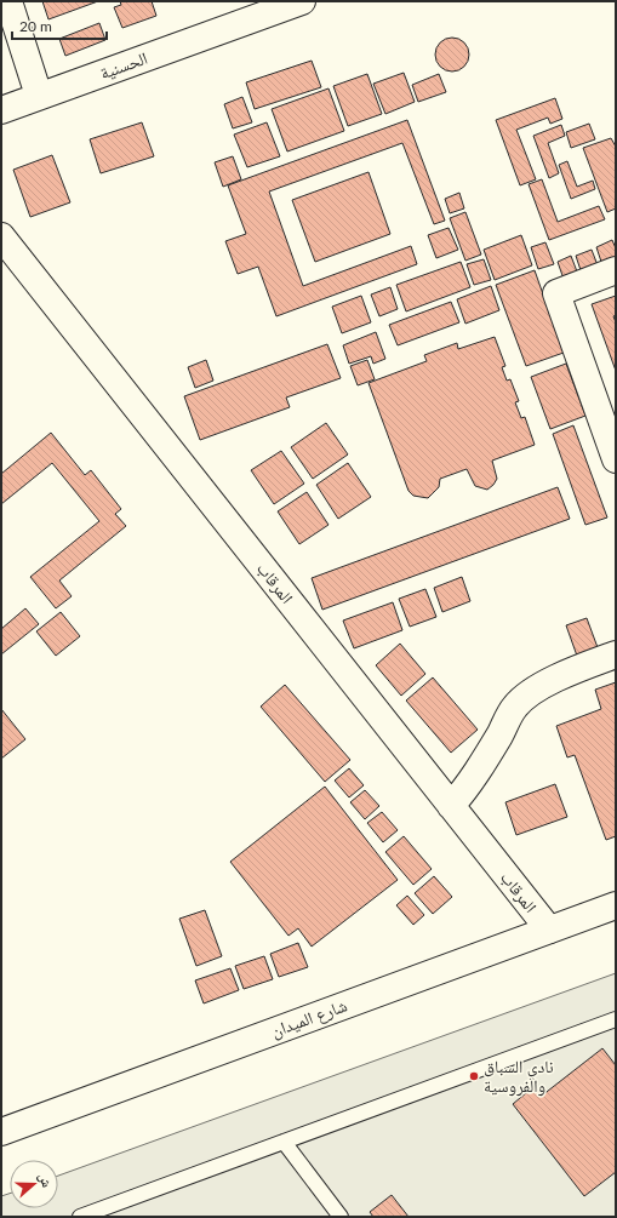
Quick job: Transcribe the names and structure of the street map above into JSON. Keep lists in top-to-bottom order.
{
  "streets": {
    "street": ["الحسنية", "المرقاب", "شارع الميدان"]
  },
  "crossings": [
    ["المرقاب", "شارع الميدان"]
  ],
  "places": ["نادي السباق والفروسية"],
  "scale_bar": "20 m",
  "north": "right"
}
